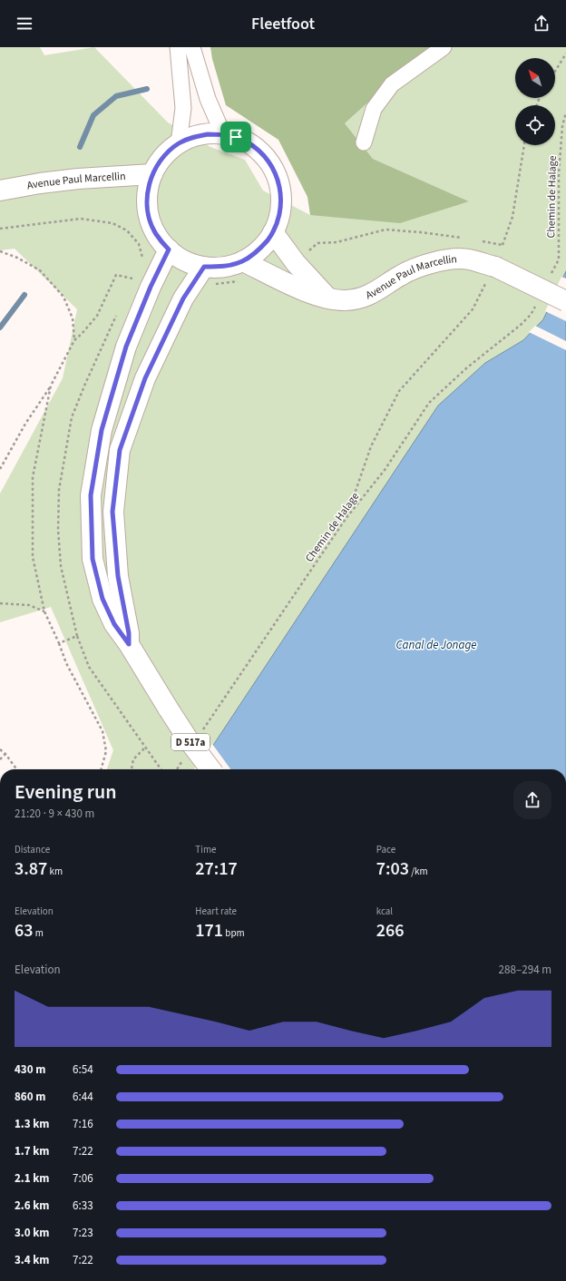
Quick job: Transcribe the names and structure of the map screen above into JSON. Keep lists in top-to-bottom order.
{
  "streets": {
    "main road": ["Avenue Paul Marcellin", "D 517a"],
    "path": ["Chemin de Halage"]
  },
  "water": ["Canal de Jonage"],
  "north": "top left",
  "page": {
    "header": "Fleetfoot",
    "heading": ["Evening run", "21:20 · 9 × 430 m"],
    "stats": [
      ["Distance", "3.87 km"],
      ["Time", "27:17"],
      ["Pace", "7:03 /km"],
      ["Elevation", "63 m"],
      ["Heart rate", "171 bpm"],
      ["kcal", "266"]
    ],
    "chart": ["Elevation", "288–294 m"],
    "list": [
      {
        "name": "430 m",
        "note": "6:54"
      },
      {
        "name": "860 m",
        "note": "6:44"
      },
      {
        "name": "1.3 km",
        "note": "7:16"
      },
      {
        "name": "1.7 km",
        "note": "7:22"
      },
      {
        "name": "2.1 km",
        "note": "7:06"
      },
      {
        "name": "2.6 km",
        "note": "6:33"
      },
      {
        "name": "3.0 km",
        "note": "7:23"
      },
      {
        "name": "3.4 km",
        "note": "7:22"
      }
    ]
  }
}
